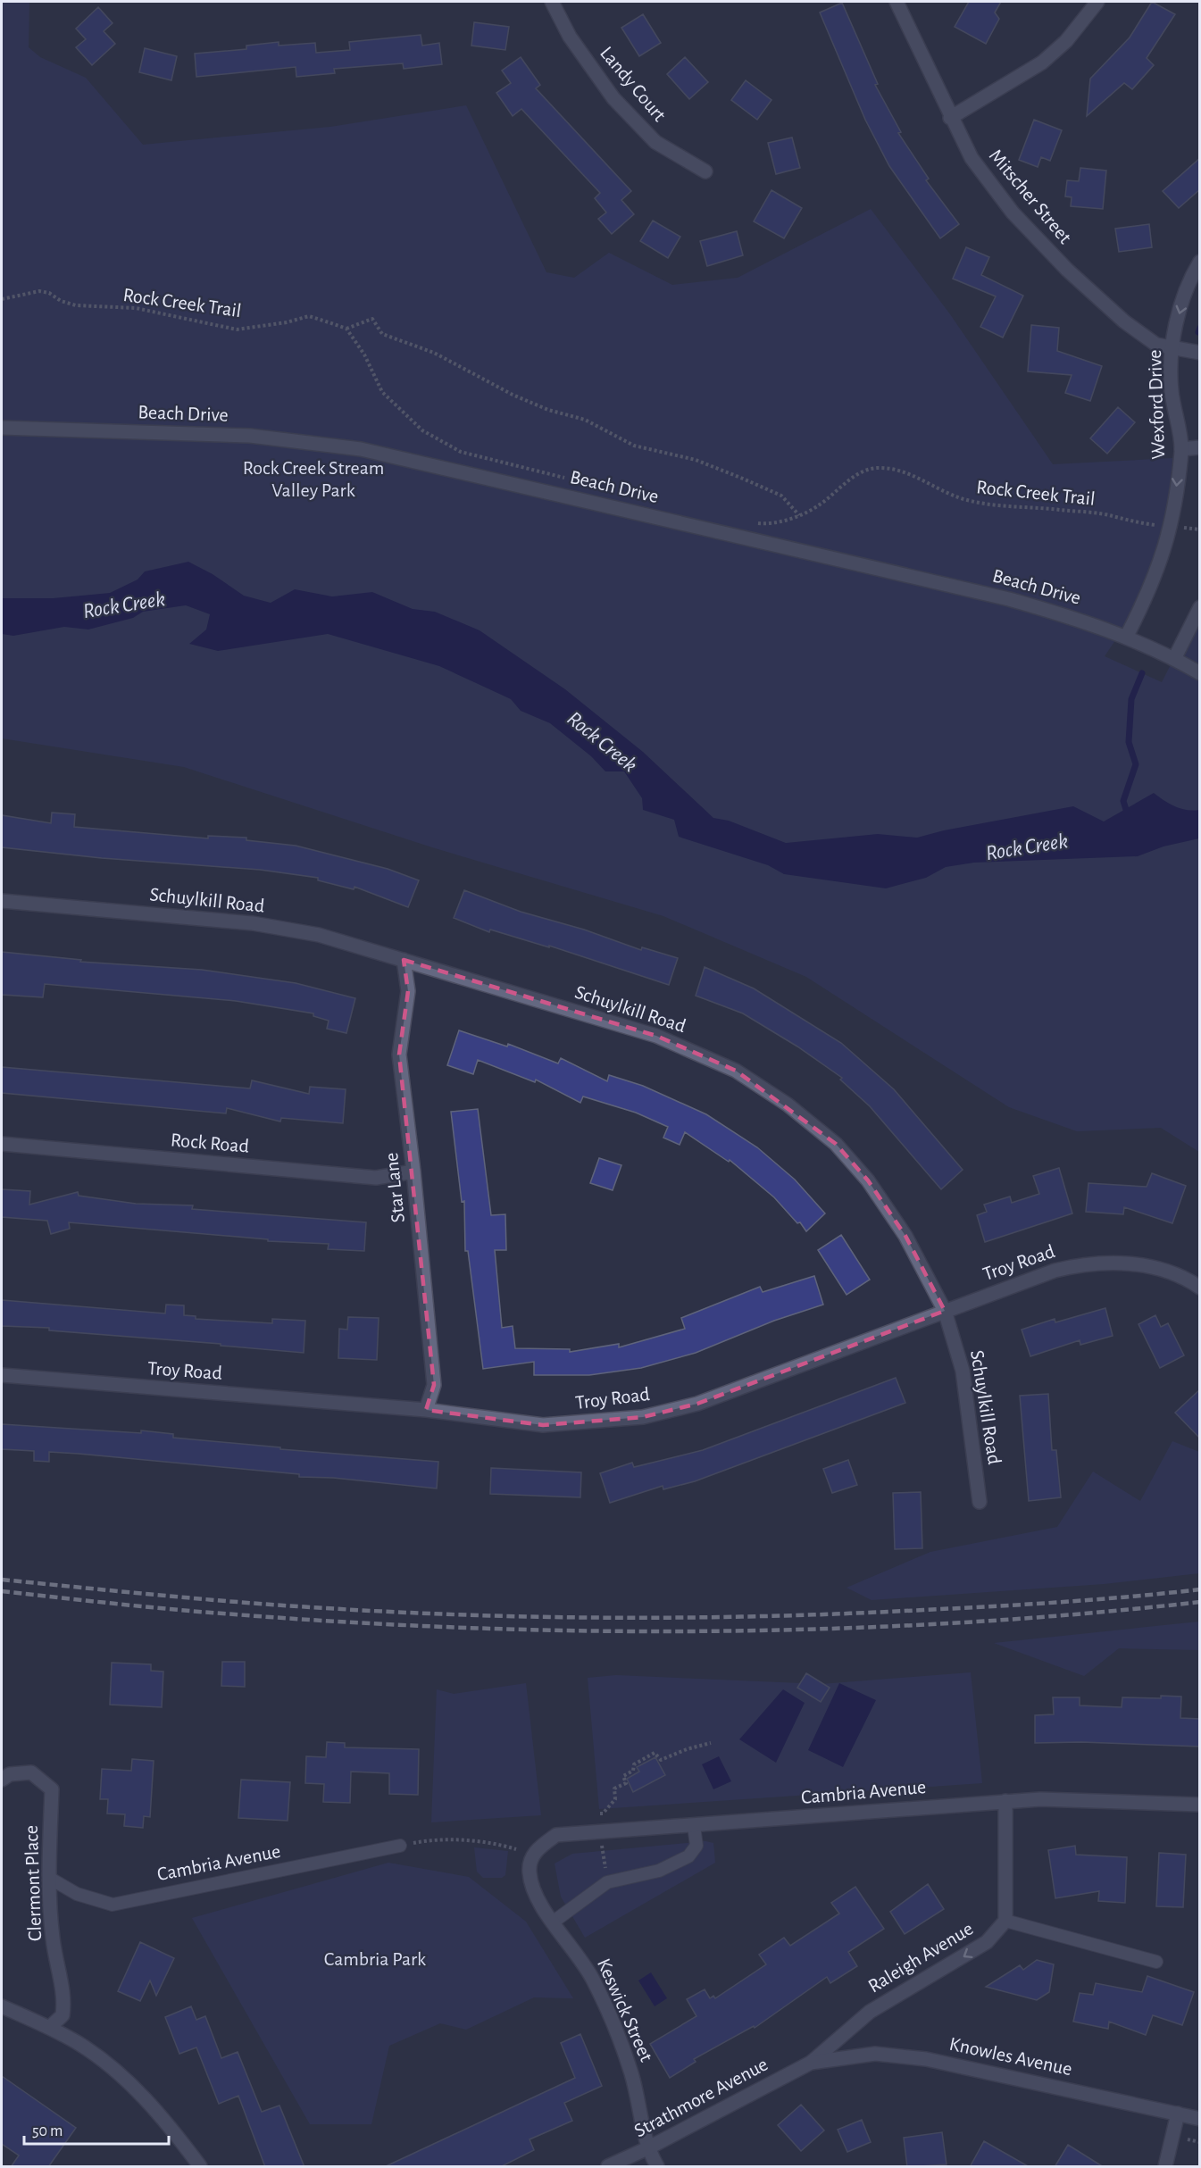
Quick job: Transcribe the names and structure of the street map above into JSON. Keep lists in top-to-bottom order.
{
  "streets": {
    "street": [
      "Landy Court",
      "Mitscher Street",
      "Wexford Drive",
      "Beach Drive",
      "Schuylkill Road",
      "Rock Road",
      "Star Lane",
      "Troy Road",
      "Cambria Avenue",
      "Clermont Place",
      "Raleigh Avenue",
      "Keswick Street",
      "Knowles Avenue",
      "Strathmore Avenue"
    ],
    "path": ["Rock Creek Trail"]
  },
  "crossings": [
    ["Mitscher Street", "Wexford Drive"],
    ["Rock Creek Trail", "Wexford Drive"],
    ["Wexford Drive", "Beach Drive"],
    ["Schuylkill Road", "Star Lane"],
    ["Schuylkill Road", "Troy Road"],
    ["Rock Road", "Star Lane"],
    ["Star Lane", "Troy Road"],
    ["Cambria Avenue", "Clermont Place"],
    ["Cambria Avenue", "Keswick Street"],
    ["Raleigh Avenue", "Knowles Avenue"],
    ["Raleigh Avenue", "Strathmore Avenue"],
    ["Keswick Street", "Strathmore Avenue"],
    ["Knowles Avenue", "Strathmore Avenue"]
  ],
  "one_way": ["Wexford Drive", "Raleigh Avenue"],
  "water": ["Rock Creek"],
  "parks": ["Rock Creek Stream Valley Park", "Cambria Park"],
  "scale_bar": "50 m"
}
